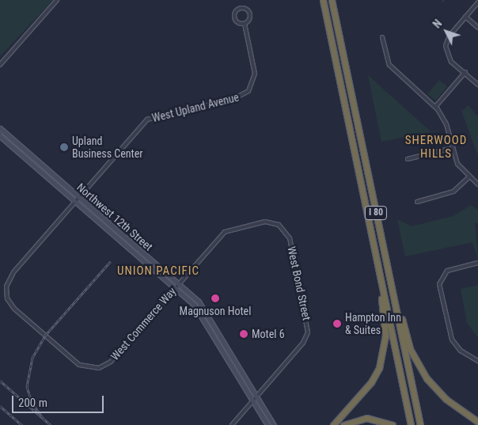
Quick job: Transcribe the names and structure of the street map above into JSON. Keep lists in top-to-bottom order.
{
  "streets": {
    "highway": ["I 80"],
    "main road": ["Northwest 12th Street"],
    "street": ["West Upland Avenue", "West Bond Street", "West Commerce Way"]
  },
  "crossings": [
    ["West Upland Avenue", "Northwest 12th Street"],
    ["West Upland Avenue", "West Commerce Way"],
    ["Northwest 12th Street", "West Bond Street"],
    ["Northwest 12th Street", "West Commerce Way"],
    ["West Bond Street", "West Commerce Way"]
  ],
  "districts": ["SHERWOOD HILLS", "UNION PACIFIC"],
  "places": [
    "Upland Business Center",
    "Magnuson Hotel",
    "Hampton Inn & Suites",
    "Motel 6"
  ],
  "scale_bar": "200 m",
  "north": "top left"
}
